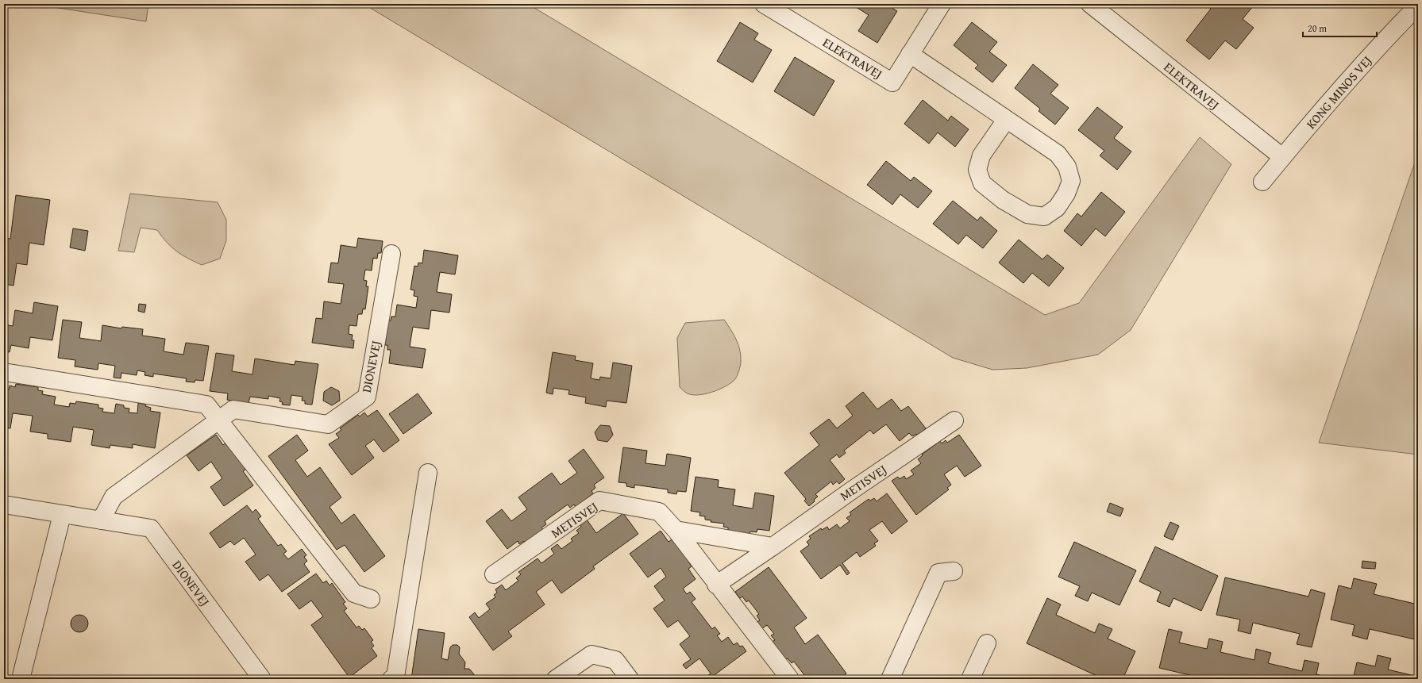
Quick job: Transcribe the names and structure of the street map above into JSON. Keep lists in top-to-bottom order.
{
  "streets": {
    "street": [
      "ELEKTRAVEJ",
      "KONG MINOS VEJ",
      "DIONEVEJ",
      "METISVEJ"
    ]
  },
  "crossings": [
    ["ELEKTRAVEJ", "KONG MINOS VEJ"]
  ],
  "scale_bar": "20 m"
}
